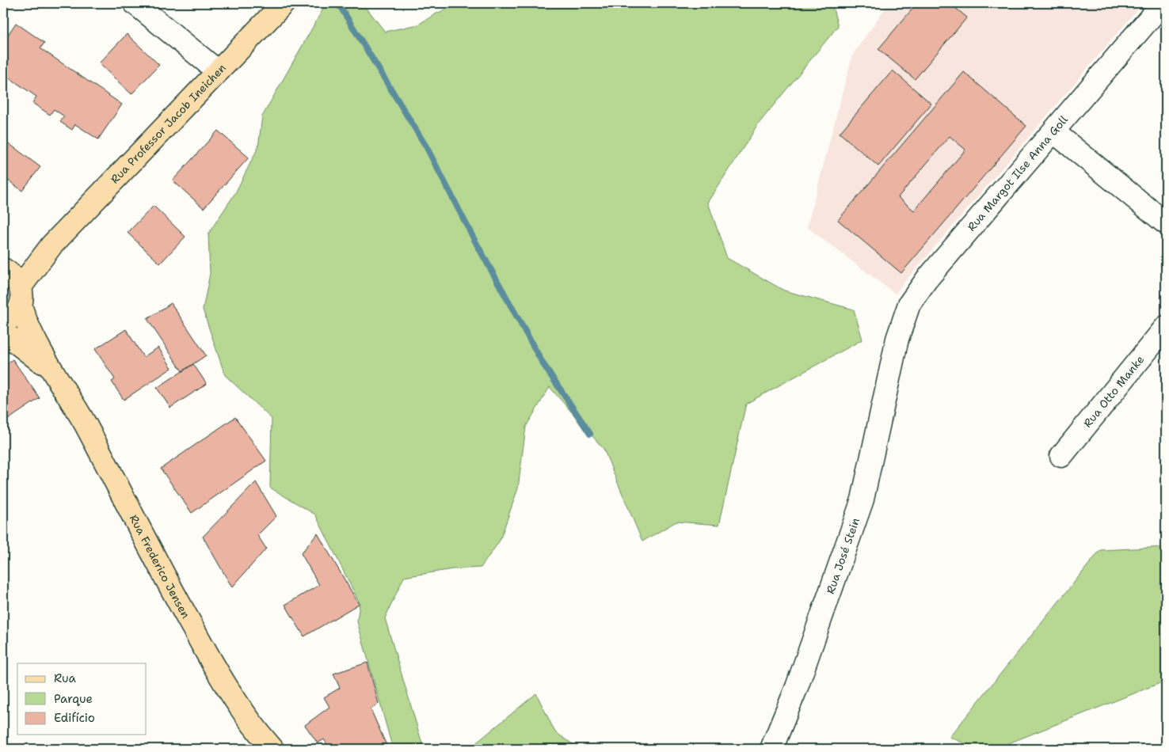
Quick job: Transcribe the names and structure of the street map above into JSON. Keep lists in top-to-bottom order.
{
  "streets": {
    "main road": ["Rua Professor Jacob Ineichen", "Rua Frederico Jensen"],
    "street": ["Rua Margot Ilse Anna Goll", "Rua Otto Manke", "Rua José Stein"]
  },
  "crossings": [
    ["Rua Professor Jacob Ineichen", "Rua Frederico Jensen"],
    ["Rua Margot Ilse Anna Goll", "Rua José Stein"]
  ],
  "legend": ["Rua", "Parque", "Edifício"]
}
